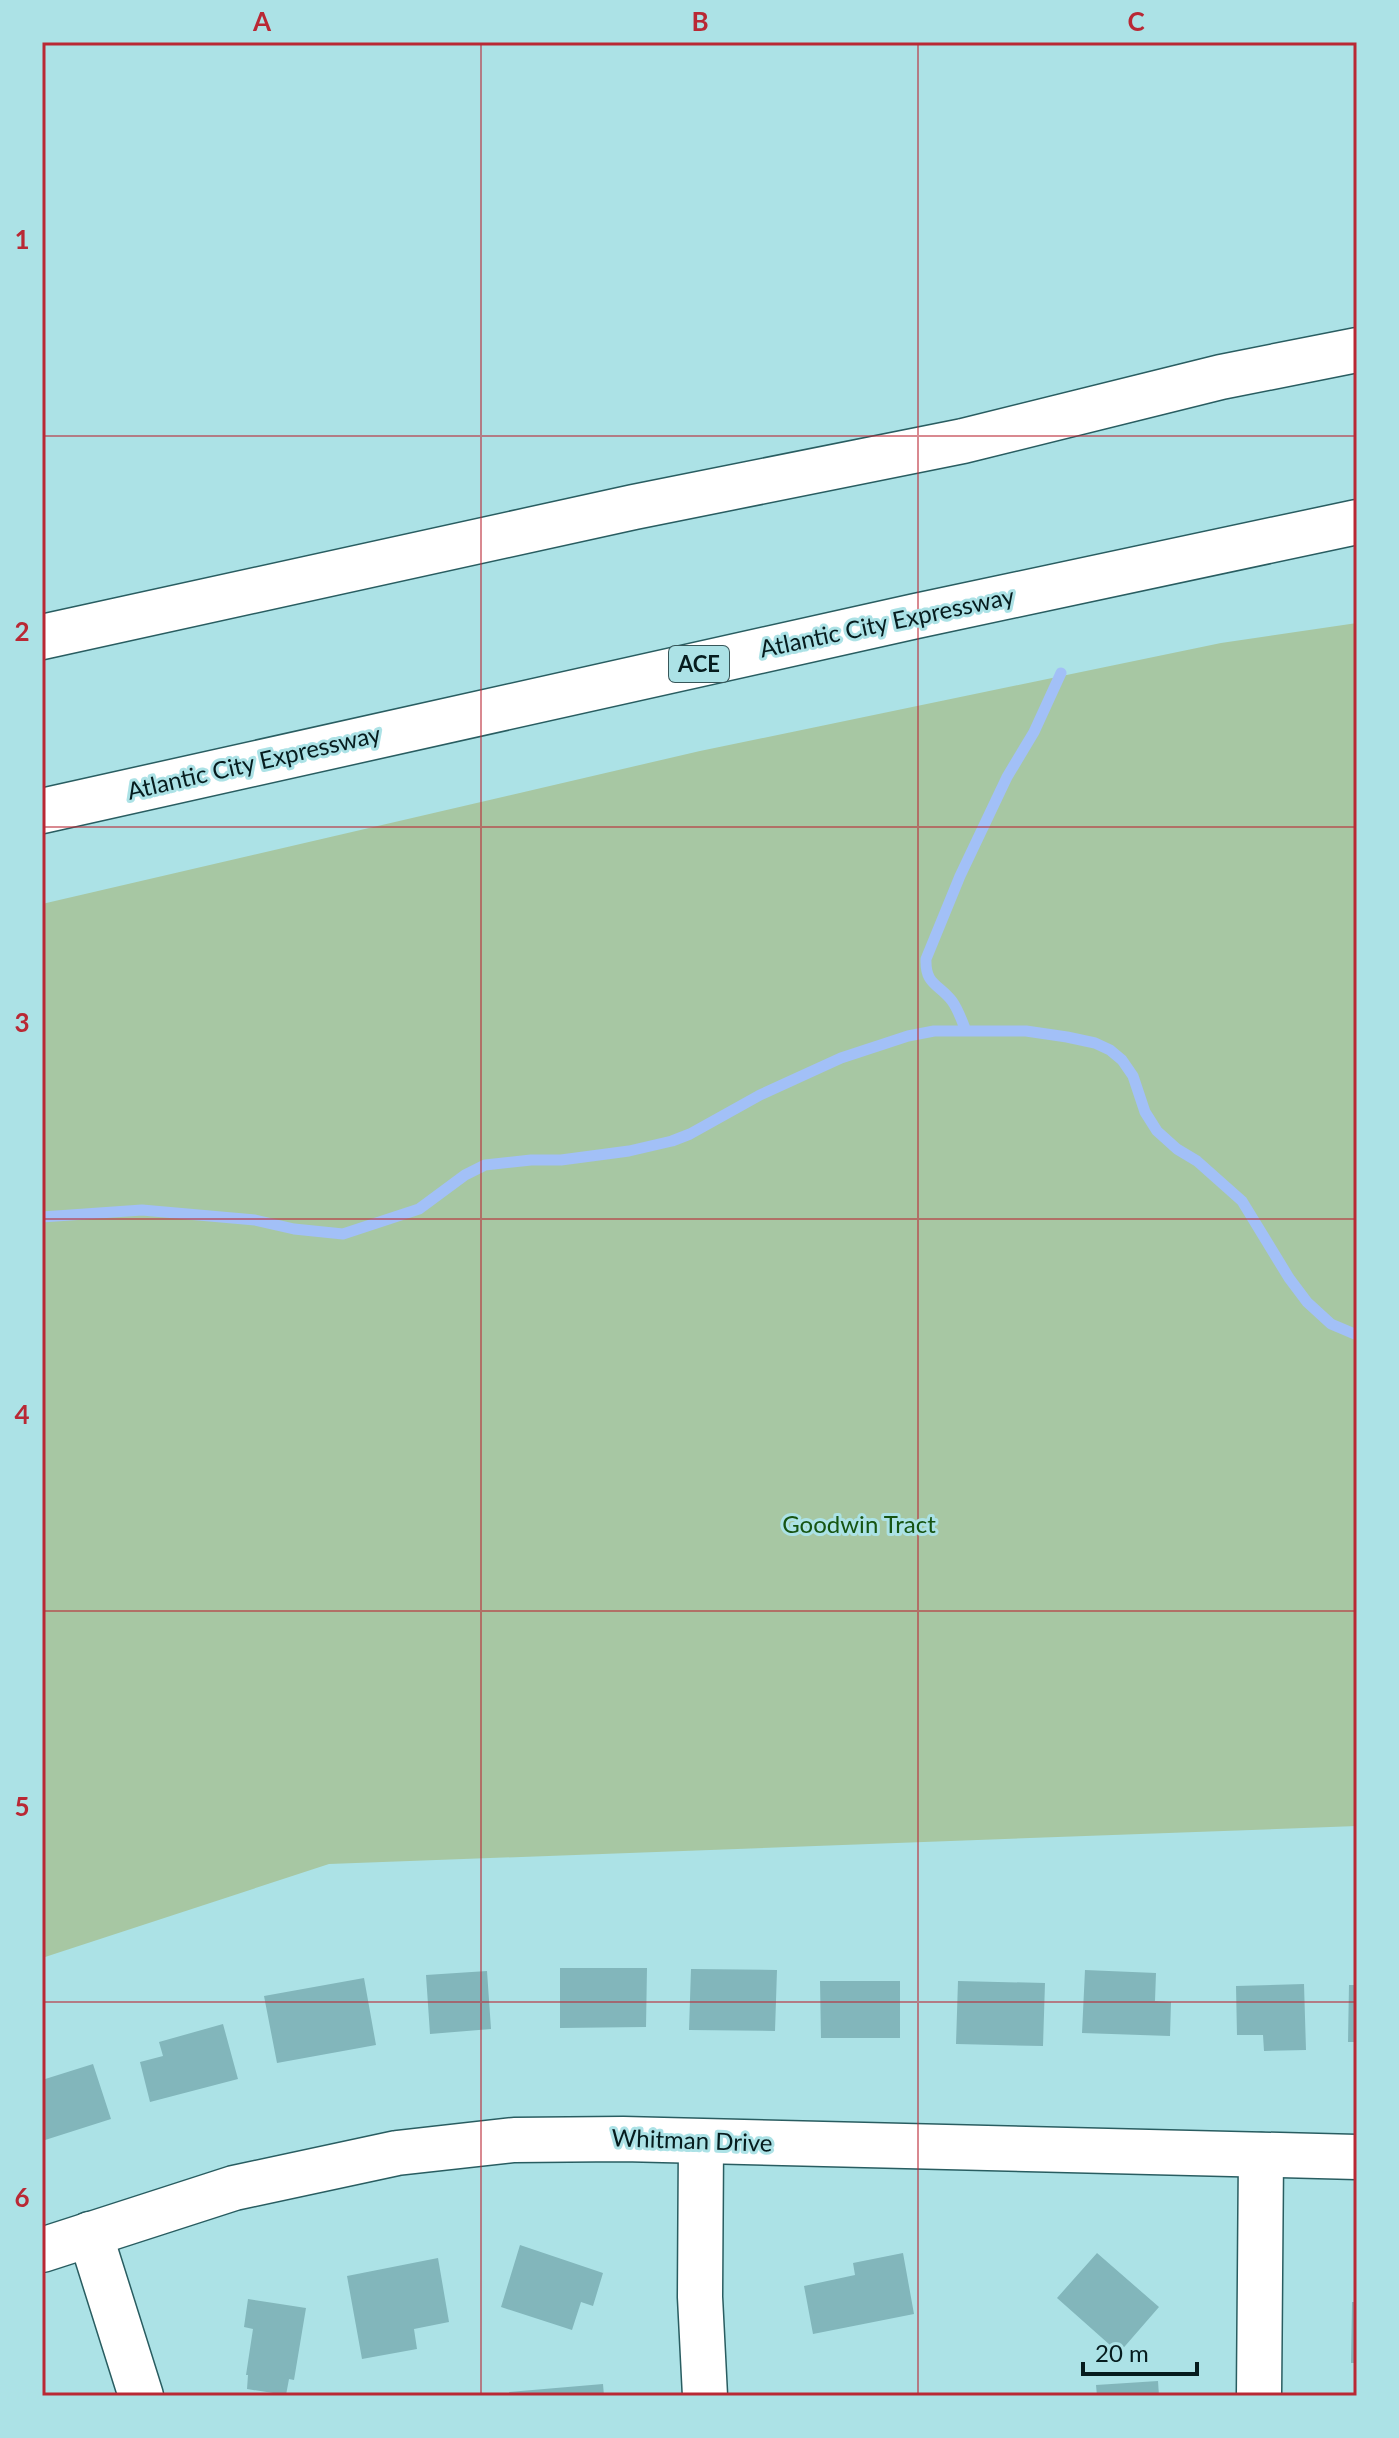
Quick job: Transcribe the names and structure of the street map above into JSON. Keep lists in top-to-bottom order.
{
  "streets": {
    "main road": ["Atlantic City Expressway", "ACE", "Whitman Drive"]
  },
  "parks": ["Goodwin Tract"],
  "scale_bar": "20 m",
  "grid": {
    "columns": ["A", "B", "C"],
    "rows": [
      "1",
      "2",
      "3",
      "4",
      "5",
      "6"
    ]
  }
}
